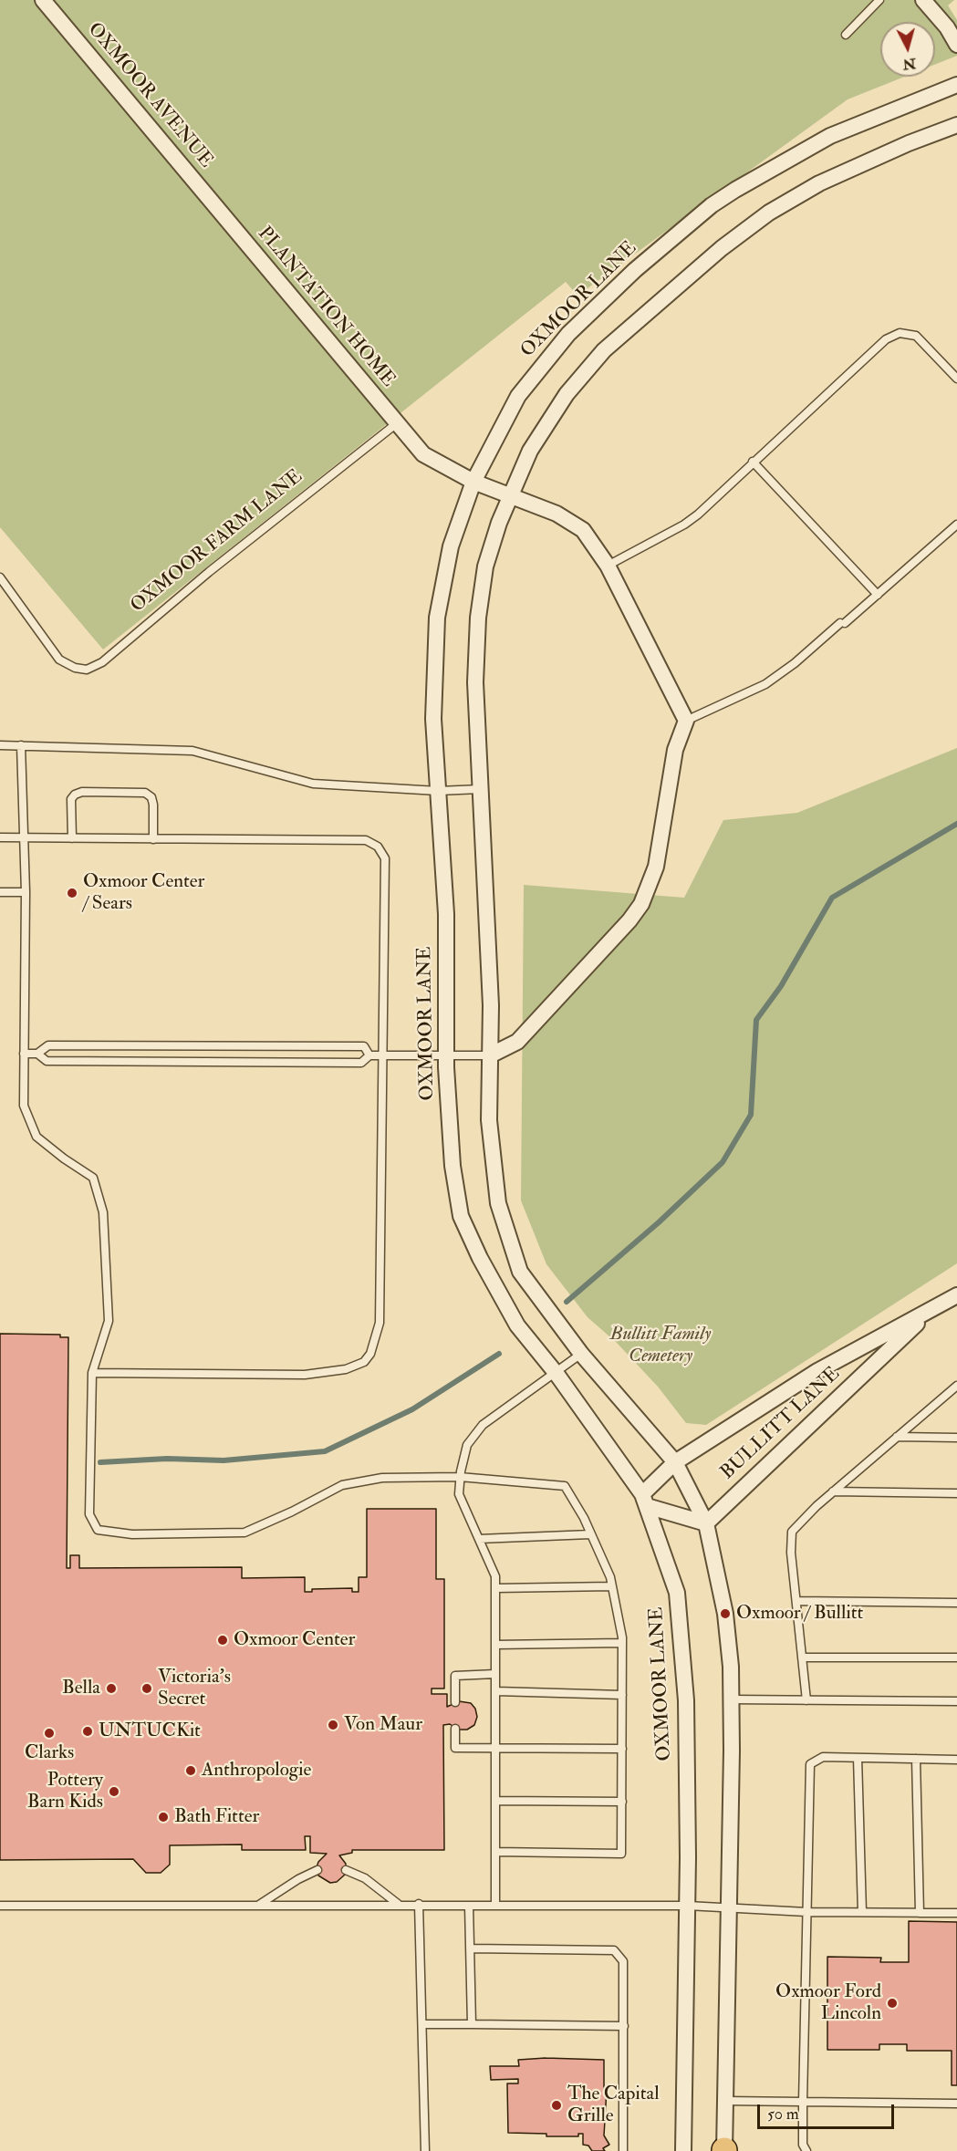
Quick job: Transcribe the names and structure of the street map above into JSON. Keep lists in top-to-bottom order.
{
  "streets": {
    "street": [
      "OXMOOR AVENUE",
      "OXMOOR LANE",
      "PLANTATION HOME",
      "BULLITT LANE"
    ],
    "lane": ["OXMOOR FARM LANE"]
  },
  "crossings": [
    ["OXMOOR AVENUE", "PLANTATION HOME"],
    ["OXMOOR LANE", "BULLITT LANE"],
    ["PLANTATION HOME", "OXMOOR FARM LANE"]
  ],
  "parks": ["Bullitt Family Cemetery"],
  "places": [
    "Oxmoor Center / Sears",
    "Oxmoor / Bullitt",
    "Oxmoor Center",
    "Bella",
    "Victoria's Secret",
    "Von Maur",
    "UNTUCKit",
    "Clarks",
    "Anthropologie",
    "Pottery Barn Kids",
    "Bath Fitter",
    "Oxmoor Ford Lincoln",
    "The Capital Grille"
  ],
  "scale_bar": "50 m",
  "north": "bottom"
}
